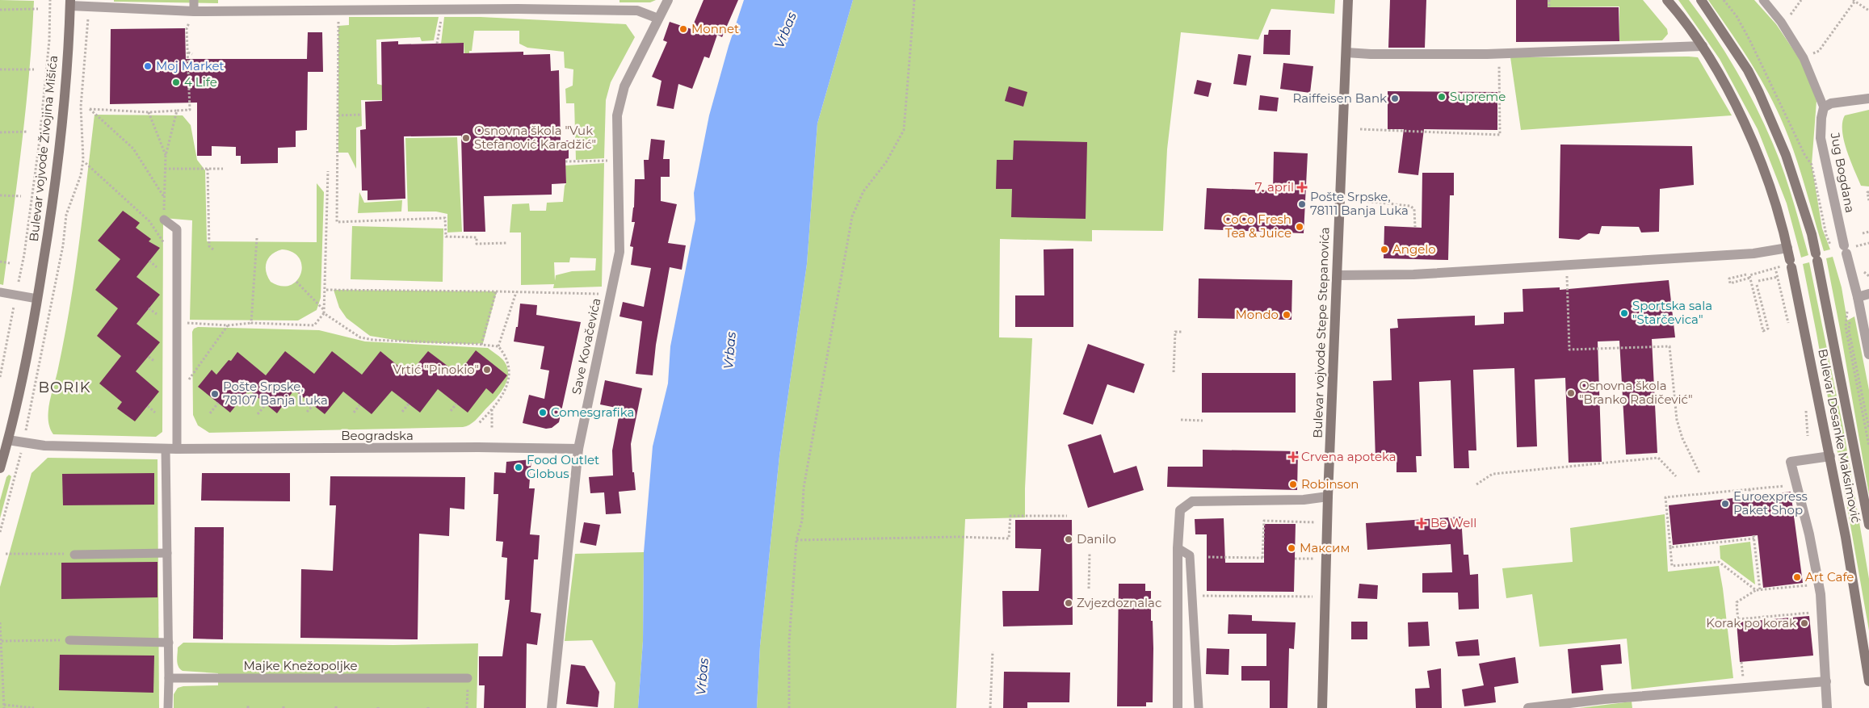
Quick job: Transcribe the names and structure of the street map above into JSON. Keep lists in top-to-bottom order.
{
  "streets": {
    "main road": ["Bulevar vojvode Živojina Mišića", "Bulevar vojvode Stepe Stepanovića", "Bulevar Desanke Maksimović"],
    "street": ["Jug Bogdana", "Save Kovačevića", "Beogradska"],
    "lane": ["Majke Knežopoljke"]
  },
  "crossings": [
    ["Bulevar vojvode Živojina Mišića", "Beogradska"],
    ["Save Kovačevića", "Beogradska"]
  ],
  "districts": ["BORIK"],
  "water": ["Vrbas"],
  "places": {
    "other": [
      "Monnet",
      "Moj Market",
      "4 Life",
      "Supreme",
      "Raiffeisen Bank",
      "Osnovna škola \"Vuk Stefanović Karadžić\"",
      "Pošte Srpske, 78111 Banja Luka",
      "CoCo Fresh Tea & Juice",
      "Angelo",
      "Sportska sala \"Starčevica\"",
      "Mondo",
      "Vrtić \"Pinokio\"",
      "Osnovna škola \"Branko Radičević\"",
      "Pošte Srpske, 78107 Banja Luka",
      "Comesgrafika",
      "Food Outlet Globus",
      "Robinson",
      "Euroexpress Paket Shop",
      "Danilo",
      "Максим",
      "Art Cafe",
      "Zvjezdoznalac",
      "Korak po korak"
    ],
    "health": ["7. april", "Crvena apoteka", "Be Well"]
  }
}
